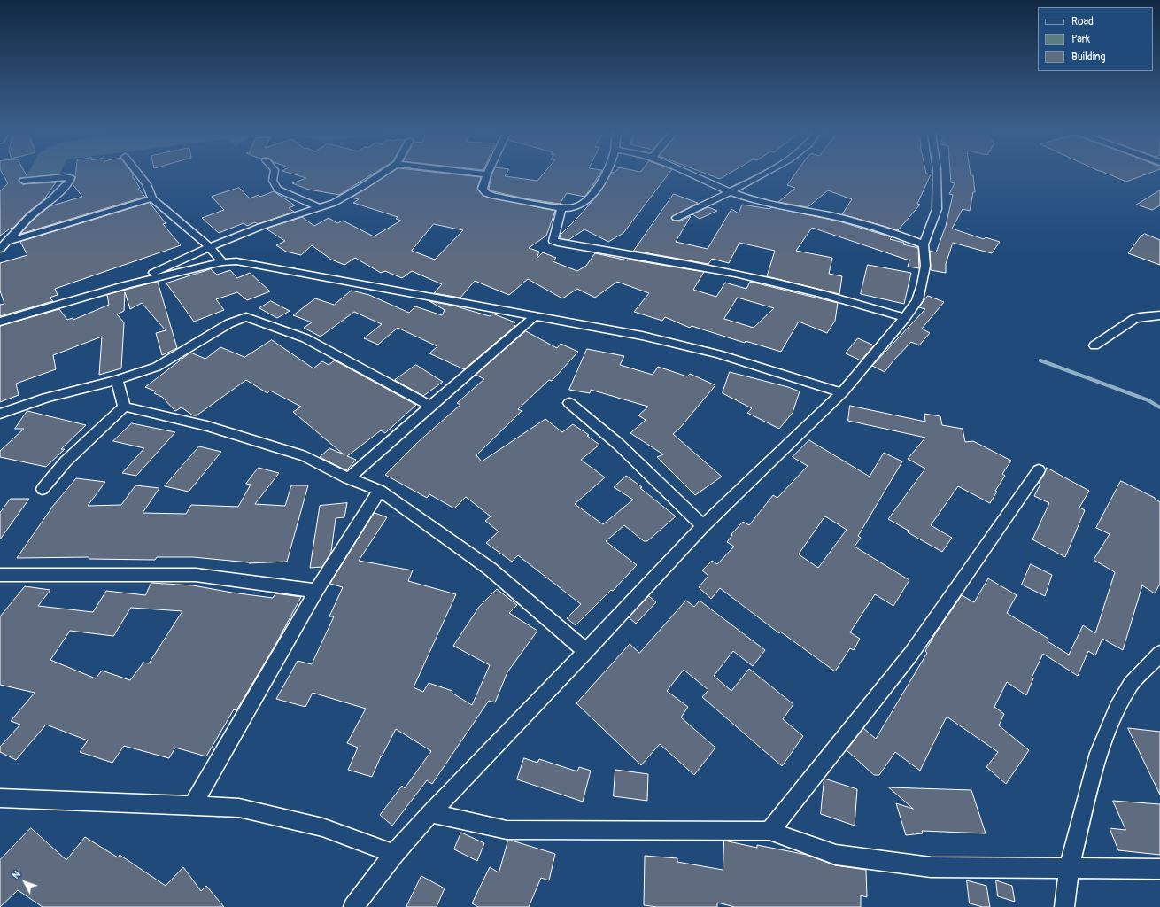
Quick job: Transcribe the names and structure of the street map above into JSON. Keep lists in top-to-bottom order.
{
  "legend": ["Road", "Park", "Building"],
  "north": "top left"
}
